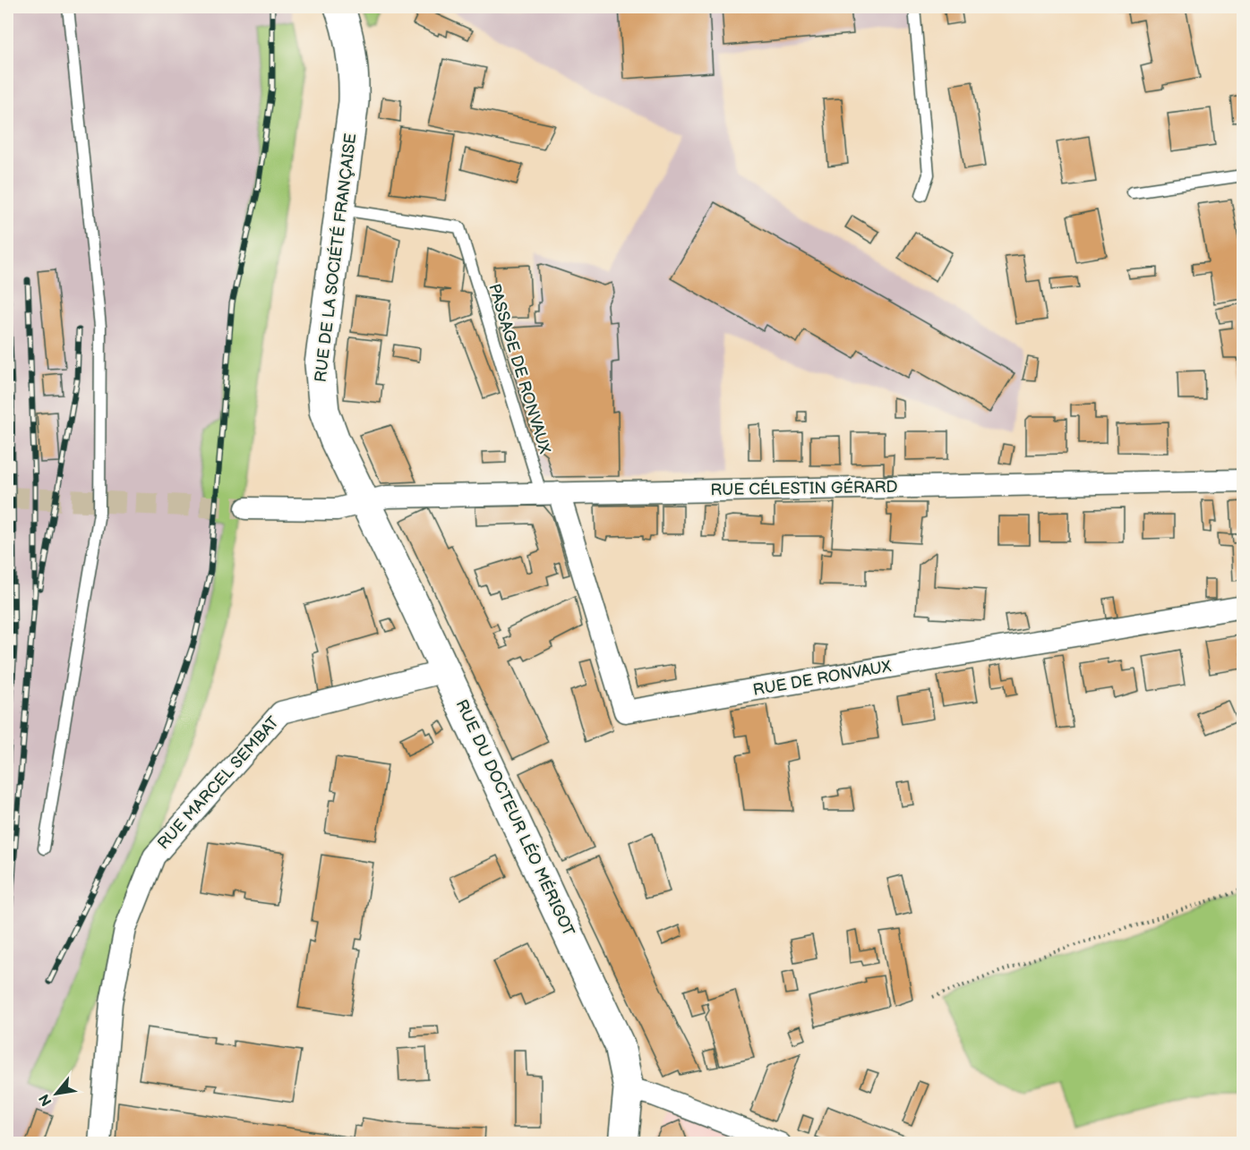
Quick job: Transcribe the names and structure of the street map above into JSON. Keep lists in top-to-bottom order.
{
  "streets": {
    "main road": ["RUE DE LA SOCIÉTÉ FRANÇAISE", "RUE DU DOCTEUR LÉO MÉRIGOT"],
    "street": ["RUE CÉLESTIN GÉRARD", "RUE DE RONVAUX", "RUE MARCEL SEMBAT"],
    "lane": ["PASSAGE DE RONVAUX"]
  },
  "crossings": [
    ["RUE DE LA SOCIÉTÉ FRANÇAISE", "PASSAGE DE RONVAUX"],
    ["RUE DE LA SOCIÉTÉ FRANÇAISE", "RUE CÉLESTIN GÉRARD"],
    ["RUE DE LA SOCIÉTÉ FRANÇAISE", "RUE DU DOCTEUR LÉO MÉRIGOT"],
    ["PASSAGE DE RONVAUX", "RUE CÉLESTIN GÉRARD"],
    ["PASSAGE DE RONVAUX", "RUE DE RONVAUX"],
    ["RUE CÉLESTIN GÉRARD", "RUE DE RONVAUX"],
    ["RUE CÉLESTIN GÉRARD", "RUE DU DOCTEUR LÉO MÉRIGOT"],
    ["RUE MARCEL SEMBAT", "RUE DU DOCTEUR LÉO MÉRIGOT"]
  ],
  "north": "bottom left"
}
